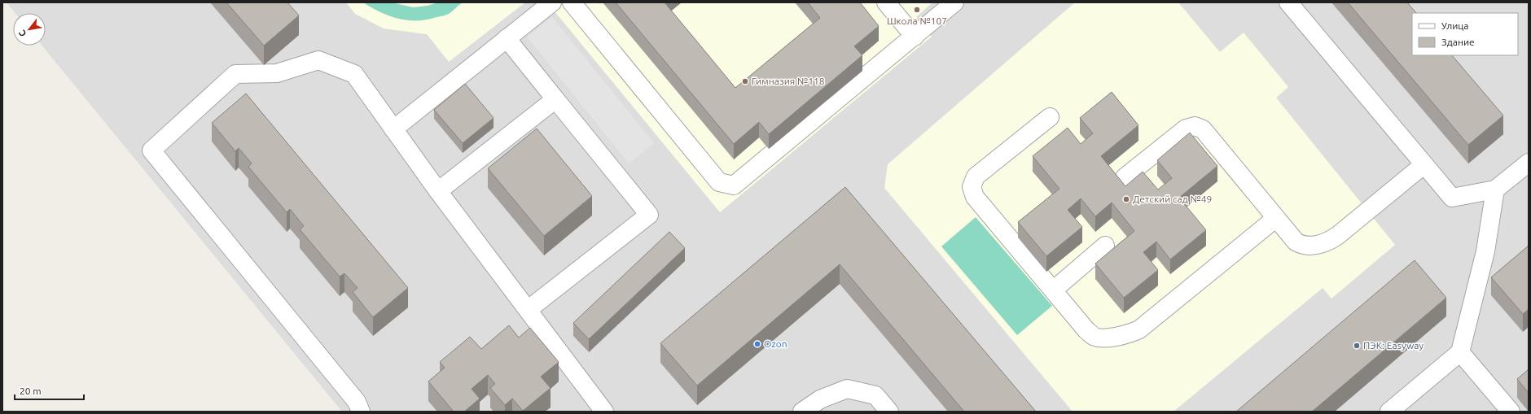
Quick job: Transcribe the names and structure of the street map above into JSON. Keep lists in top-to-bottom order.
{
  "places": [
    "Школа №107",
    "Гимназия №118",
    "Детский сад №49",
    "Ozon",
    "ПЭК: Easyway"
  ],
  "legend": ["Улица", "Здание"],
  "scale_bar": "20 m",
  "north": "bottom left"
}
